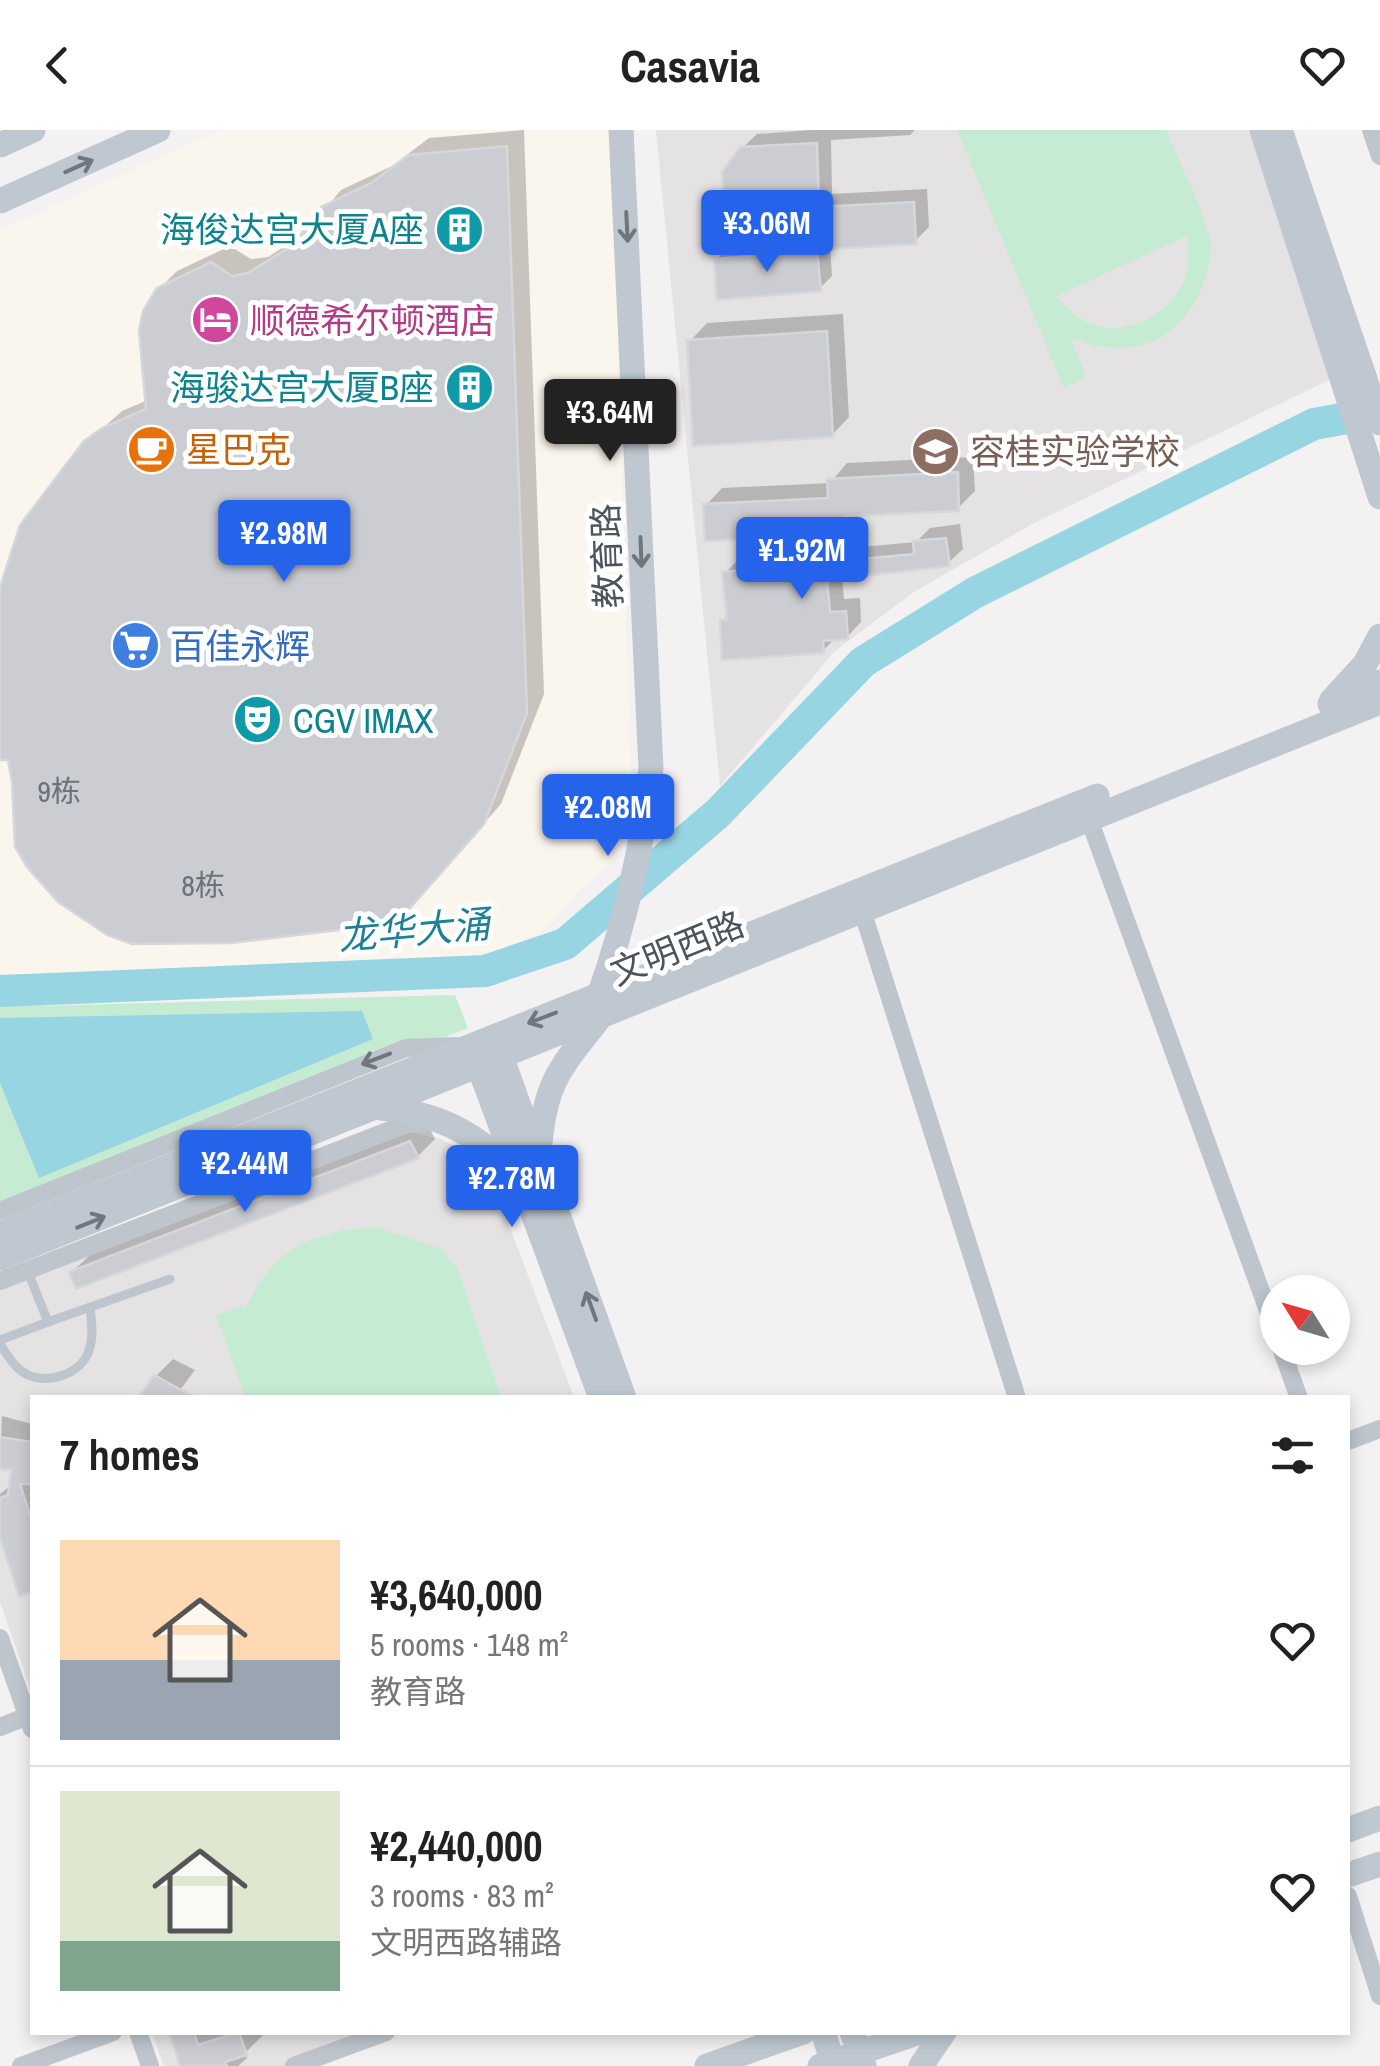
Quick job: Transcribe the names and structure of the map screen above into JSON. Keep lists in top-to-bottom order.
{
  "streets": {
    "street": ["教育路", "文明西路"]
  },
  "crossings": [
    ["教育路", "文明西路"]
  ],
  "one_way": ["教育路"],
  "water": ["龙华大涌"],
  "places": {
    "building": ["海俊达宫大厦A座", "海骏达宫大厦B座"],
    "hotel": ["顺德希尔顿酒店"],
    "cafe": ["星巴克"],
    "school or university": ["容桂实验学校"],
    "supermarket": ["百佳永辉"],
    "theatre": ["CGV IMAX"]
  },
  "house_numbers": ["9栋", "8栋"],
  "north": "top left",
  "page": {
    "header": "Casavia",
    "price": [
      "¥3.06M",
      "¥3.64M",
      "¥2.98M",
      "¥1.92M",
      "¥2.08M",
      "¥2.44M",
      "¥2.78M"
    ],
    "heading": "7 homes",
    "list": [
      {
        "name": "¥3,640,000",
        "note": "5 rooms · 148 m² · 教育路"
      },
      {
        "name": "¥2,440,000",
        "note": "3 rooms · 83 m² · 文明西路辅路"
      }
    ]
  }
}
